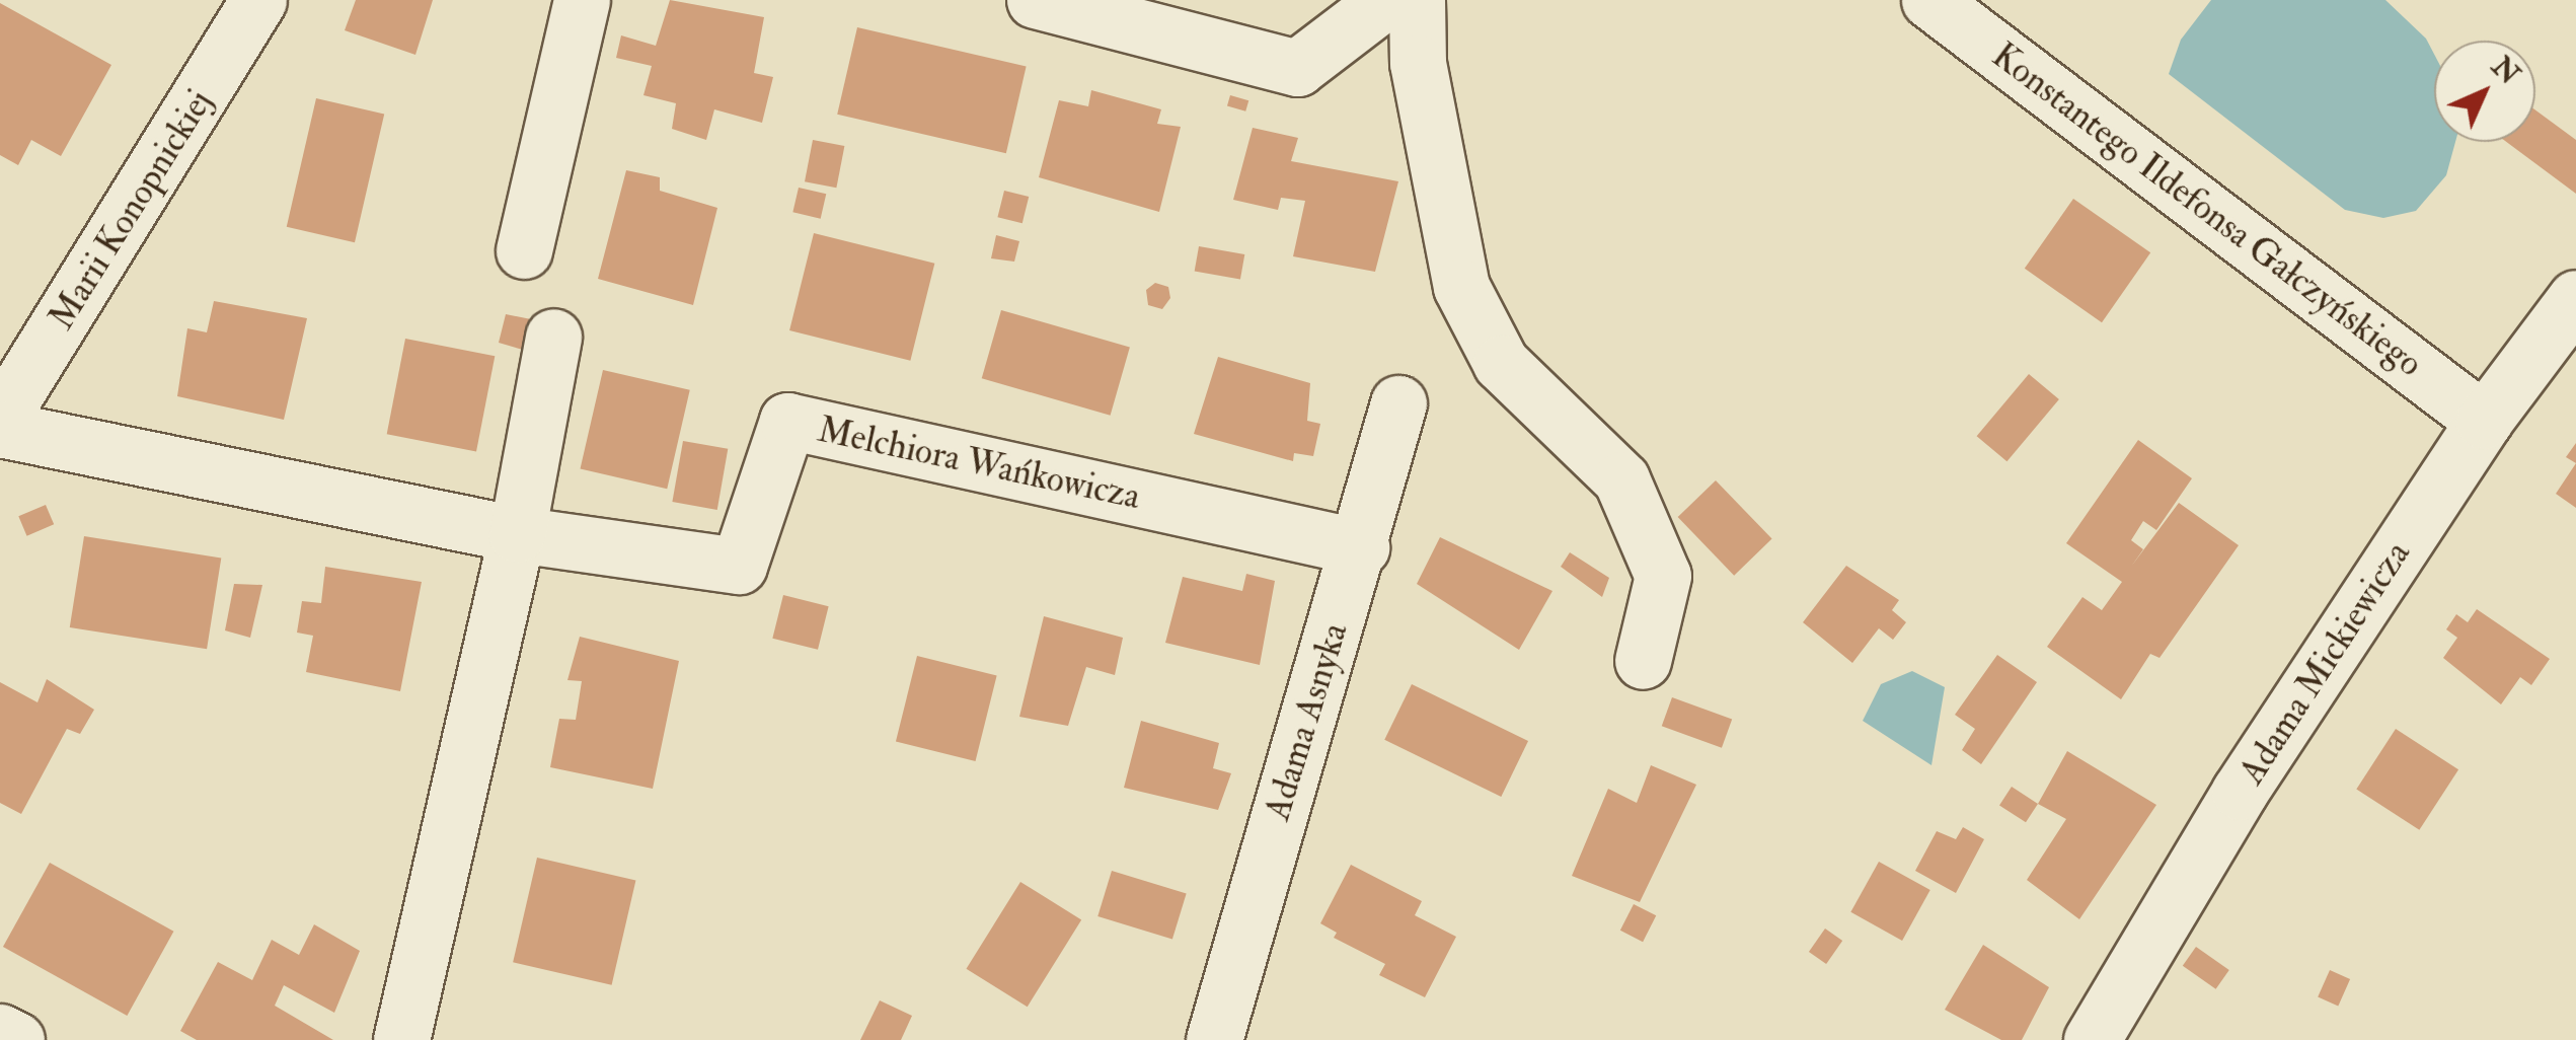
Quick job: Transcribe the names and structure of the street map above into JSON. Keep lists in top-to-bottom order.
{
  "streets": {
    "street": [
      "Marii Konopnickiej",
      "Konstantego Ildefonsa Gałczyńskiego",
      "Melchiora Wańkowicza",
      "Adama Mickiewicza",
      "Adama Asnyka"
    ]
  },
  "crossings": [
    ["Konstantego Ildefonsa Gałczyńskiego", "Adama Mickiewicza"],
    ["Melchiora Wańkowicza", "Adama Asnyka"]
  ],
  "north": "top right"
}
